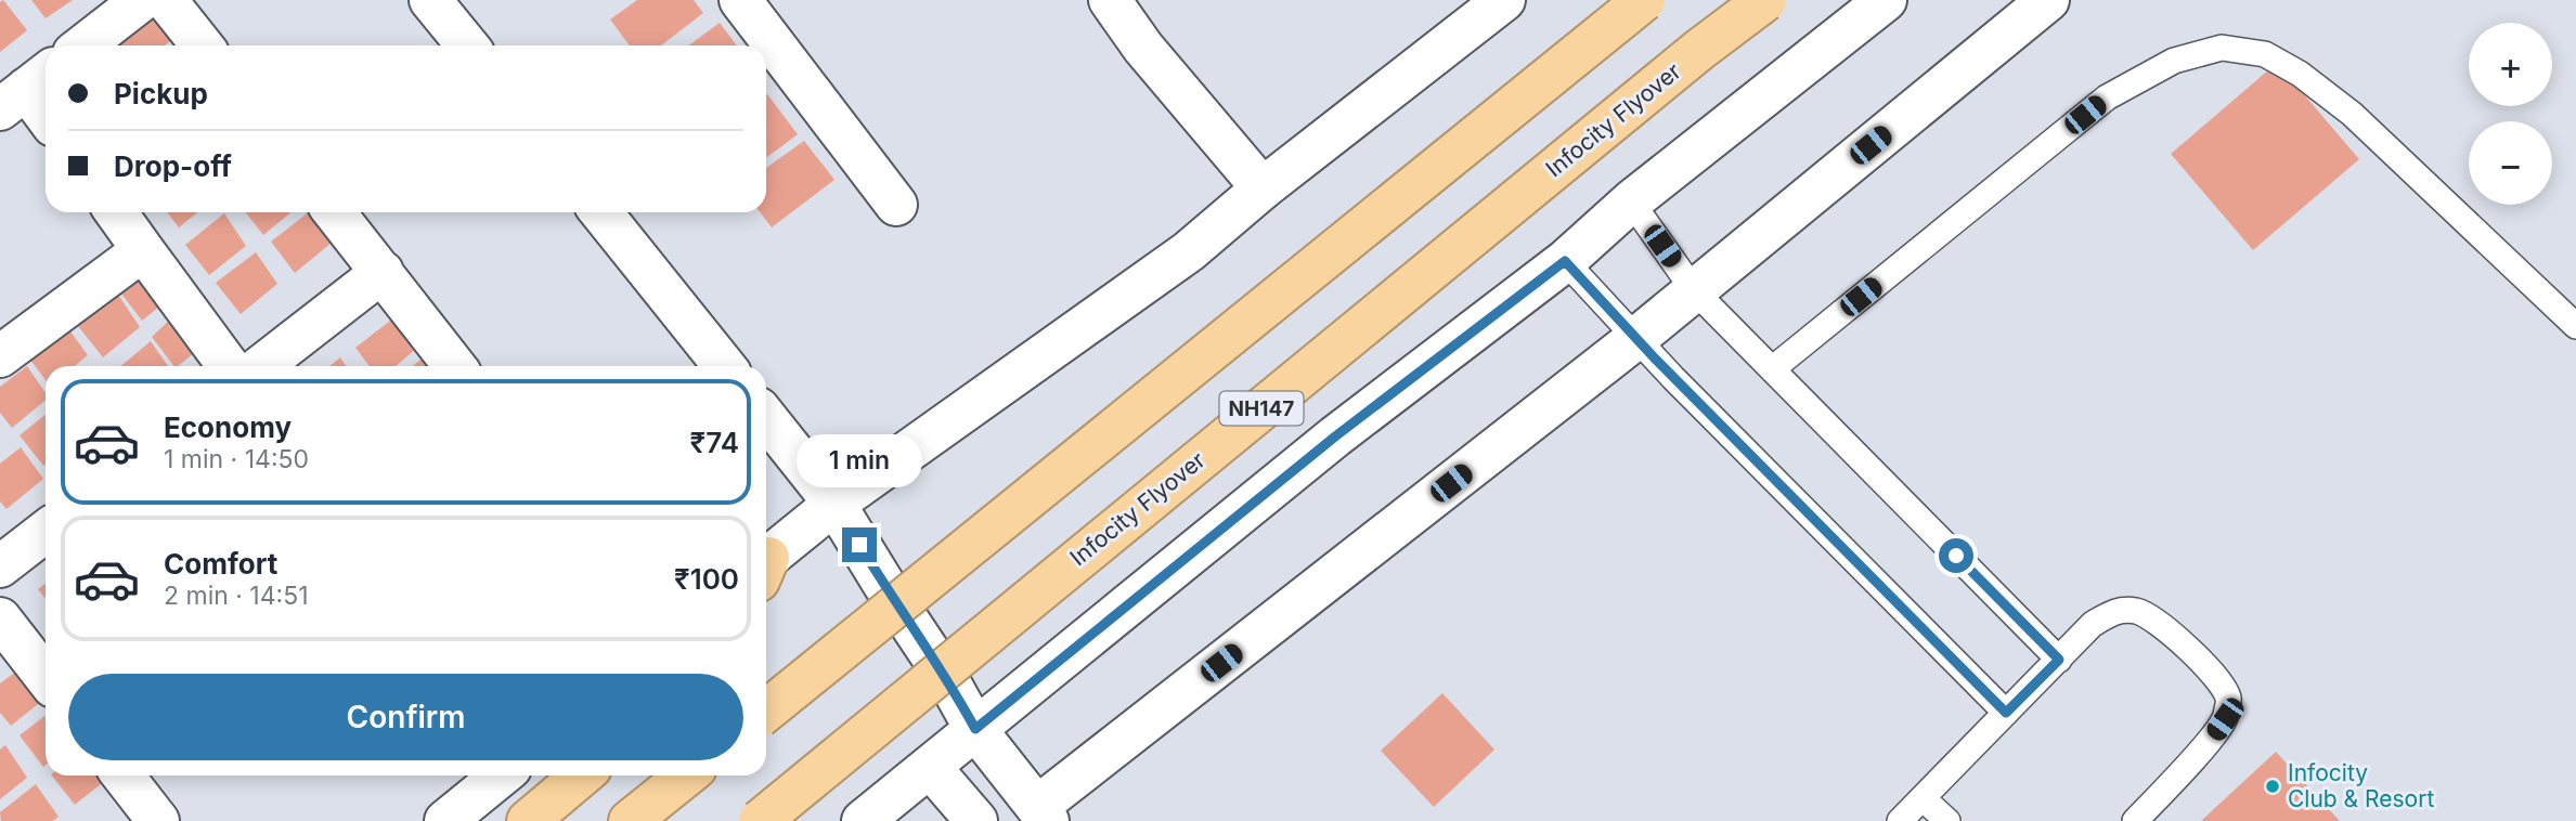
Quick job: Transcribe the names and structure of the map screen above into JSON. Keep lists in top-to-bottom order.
{
  "streets": {
    "highway": ["Infocity Flyover", "NH147"]
  },
  "places": ["Infocity Club & Resort"],
  "page": {
    "map_buttons": ["+", "−"],
    "banner": ["Pickup", "Drop-off"],
    "list": [
      {
        "name": "Economy",
        "note": "1 min · 14:50",
        "value": "₹74"
      },
      {
        "name": "Comfort",
        "note": "2 min · 14:51",
        "value": "₹100"
      }
    ],
    "bubble": "1 min",
    "buttons": "Confirm"
  }
}
